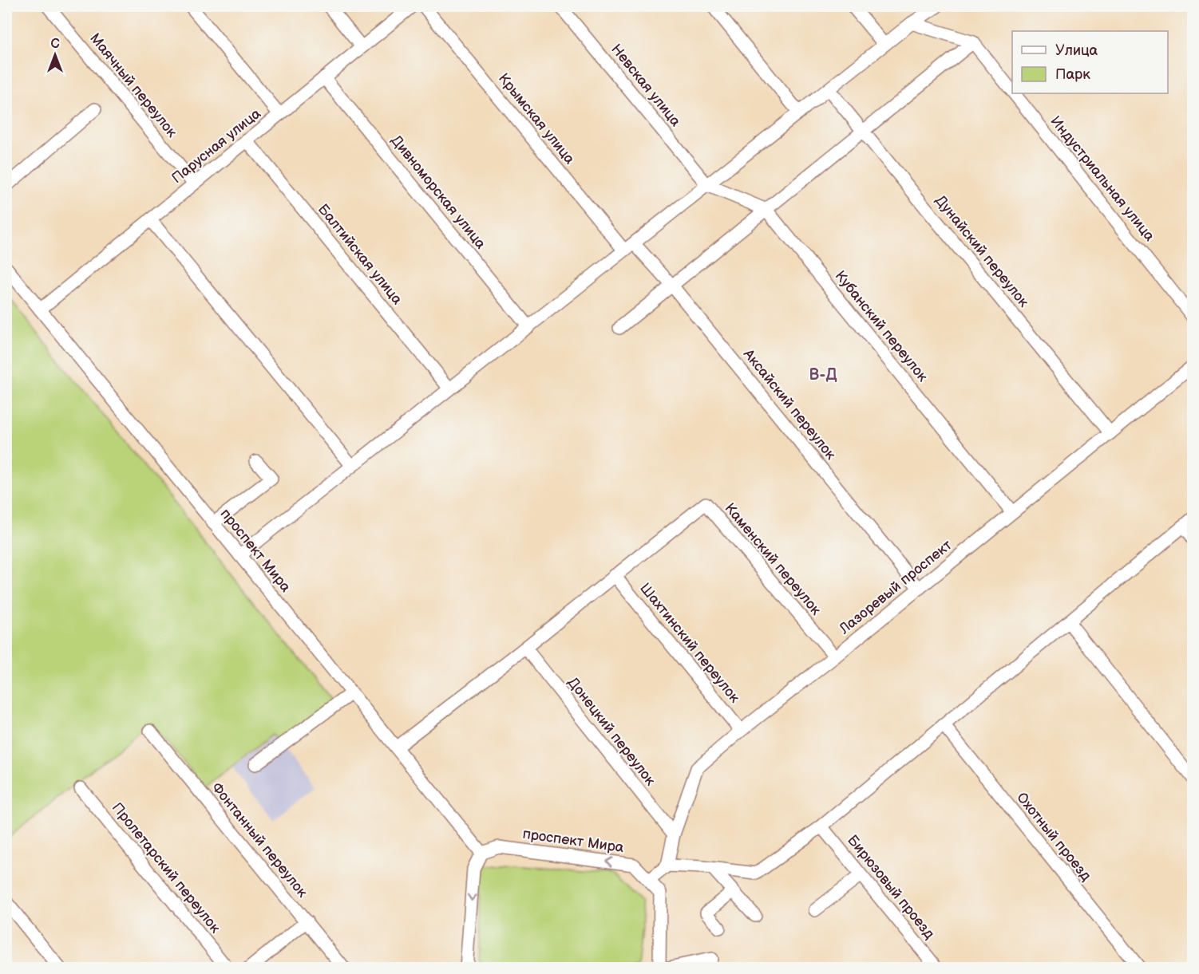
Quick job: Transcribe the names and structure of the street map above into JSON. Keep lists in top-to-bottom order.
{
  "streets": {
    "street": [
      "Маячный переулок",
      "Невская улица",
      "Крымская улица",
      "Парусная улица",
      "Индустриальная улица",
      "Дивноморская улица",
      "Дунайский переулок",
      "Балтийская улица",
      "Кубанский переулок",
      "Аксайский переулок",
      "проспект Мира",
      "Каменский переулок",
      "Лазоревый проспект",
      "Шахтинский переулок",
      "Донецкий переулок",
      "Охотный проезд",
      "Фонтанный переулок",
      "Пролетарский переулок",
      "Бирюзовый проезд"
    ]
  },
  "crossings": [
    ["Маячный переулок", "Парусная улица"],
    ["Невская улица", "Кубанский переулок"],
    ["Крымская улица", "Аксайский переулок"],
    ["Парусная улица", "Дивноморская улица"],
    ["Парусная улица", "Балтийская улица"],
    ["Парусная улица", "проспект Мира"],
    ["Дунайский переулок", "Лазоревый проспект"],
    ["Кубанский переулок", "Лазоревый проспект"],
    ["Аксайский переулок", "Лазоревый проспект"],
    ["Каменский переулок", "Лазоревый проспект"],
    ["Каменский переулок", "Шахтинский переулок"],
    ["Лазоревый проспект", "Шахтинский переулок"],
    ["Лазоревый проспект", "Донецкий переулок"]
  ],
  "districts": ["В-Д"],
  "legend": ["Улица", "Парк"],
  "north": "top"
}
